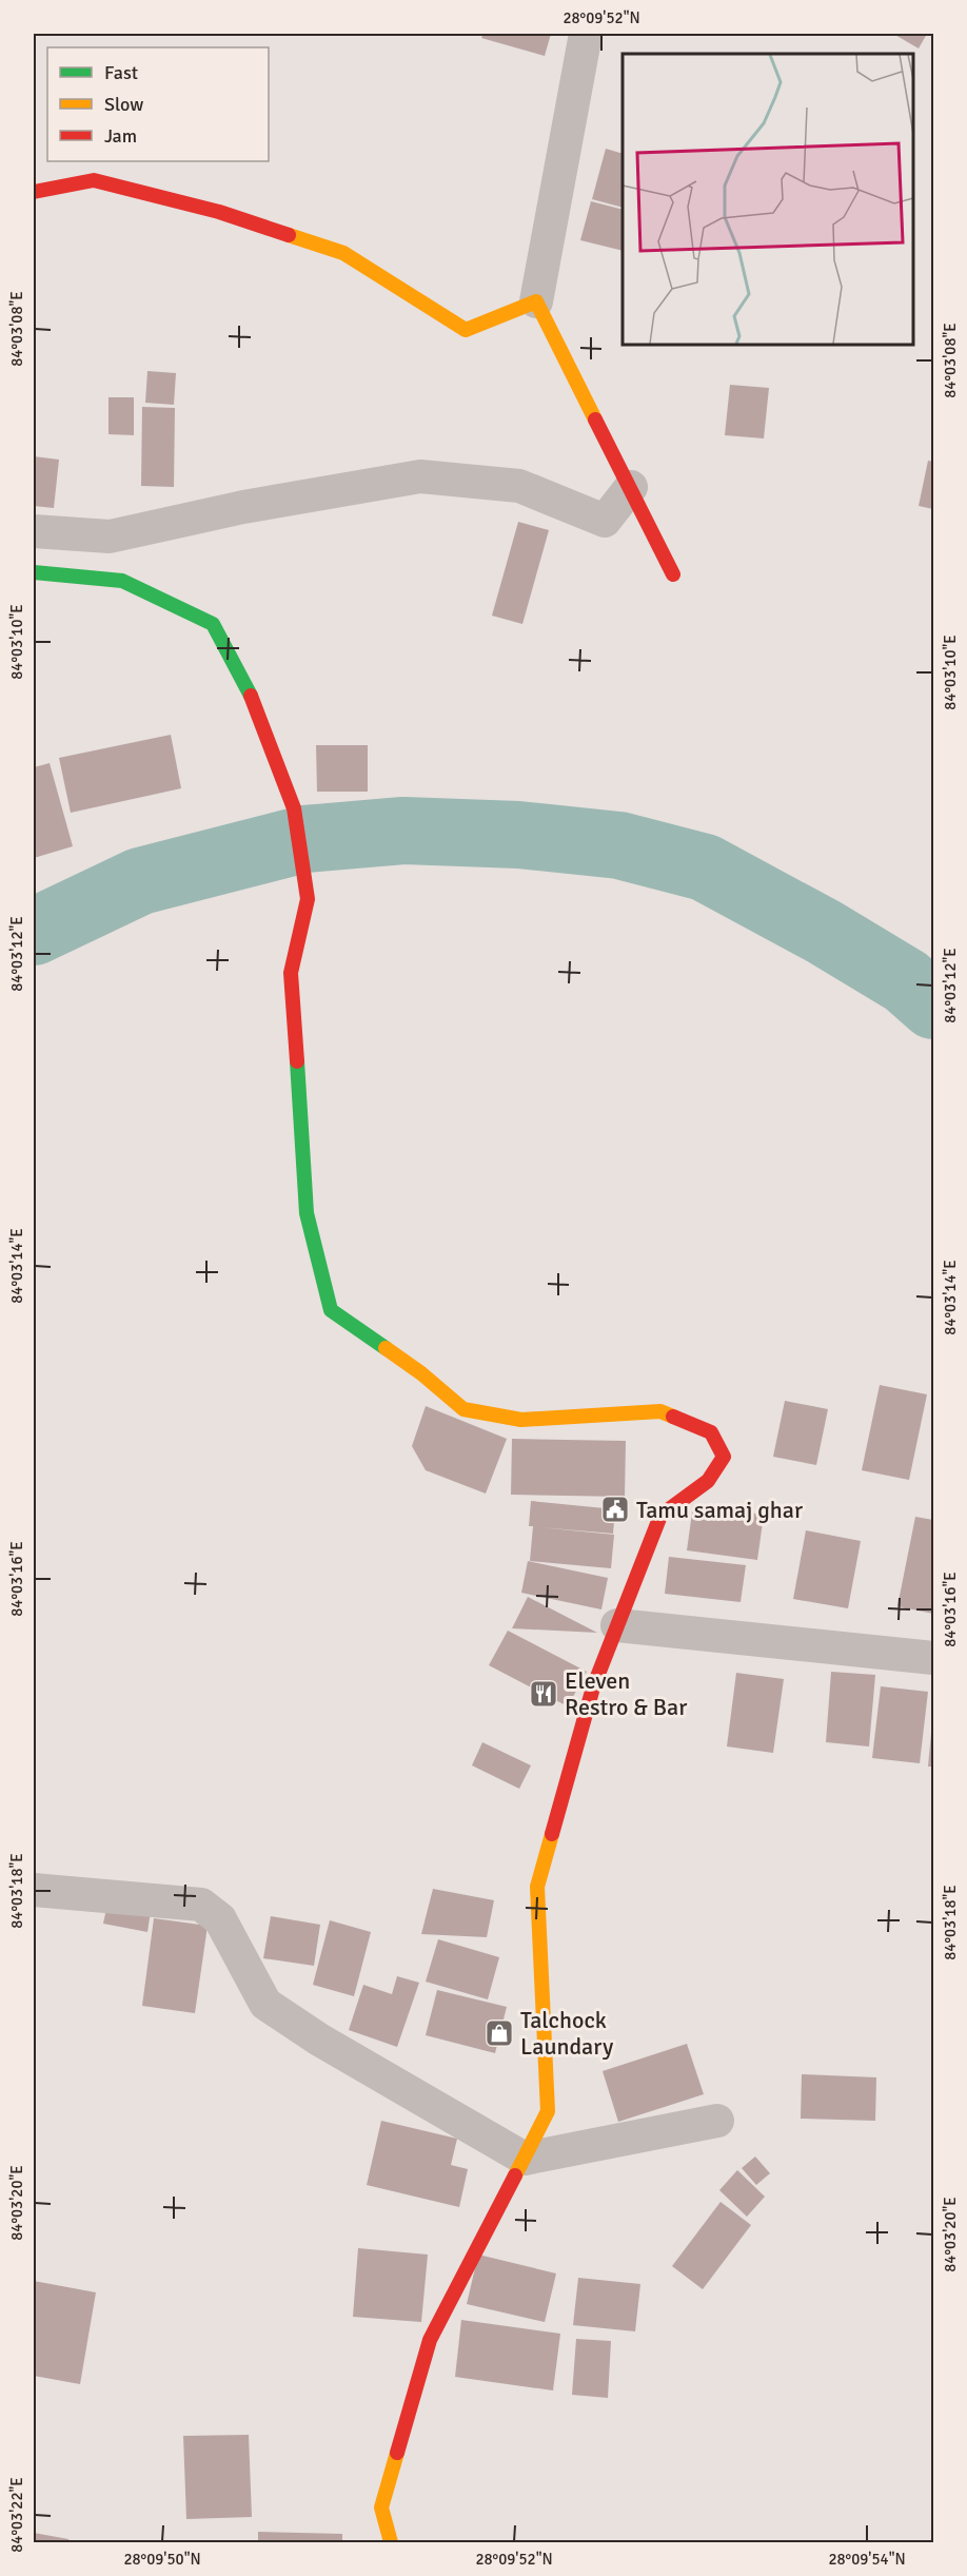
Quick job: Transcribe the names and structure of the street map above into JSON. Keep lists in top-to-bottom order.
{
  "places": {
    "public building": ["Tamu samaj ghar"],
    "restaurant": ["Eleven Restro & Bar"],
    "shop": ["Talchock Laundary"]
  },
  "legend": ["Fast", "Slow", "Jam"],
  "coordinates": [
    "28°09'52\"N",
    "84°03'08\"E",
    "84°03'10\"E",
    "84°03'12\"E",
    "84°03'14\"E",
    "84°03'16\"E",
    "84°03'18\"E",
    "84°03'20\"E",
    "84°03'22\"E",
    "28°09'50\"N",
    "28°09'54\"N"
  ]
}
